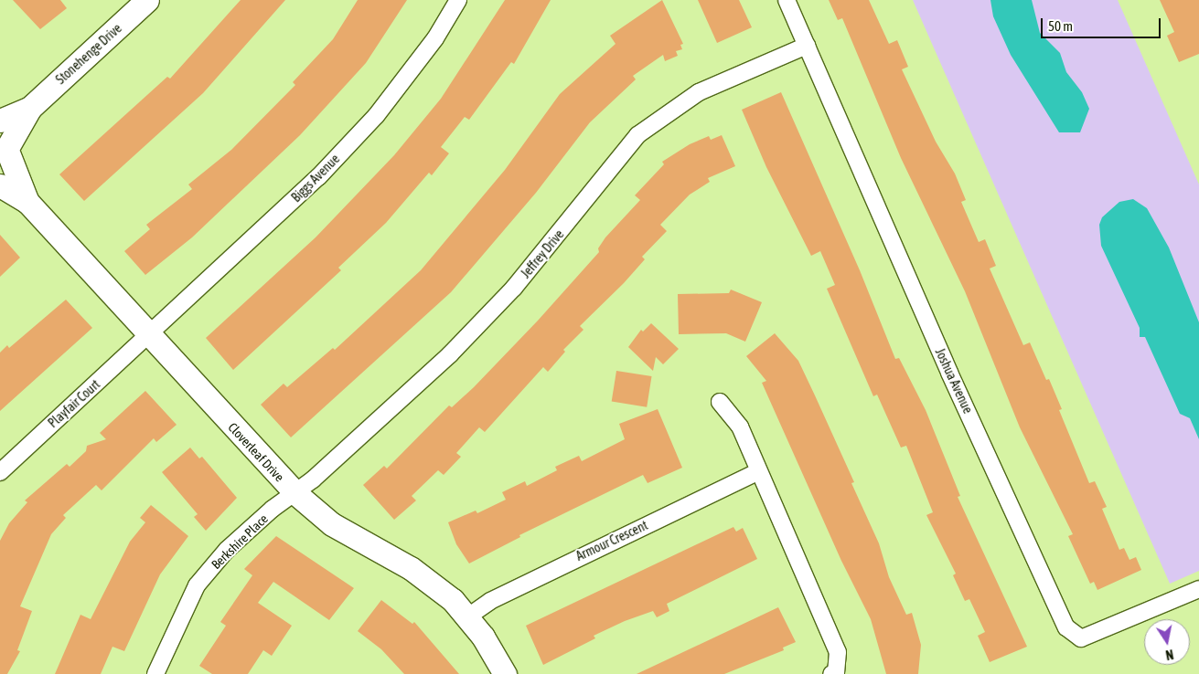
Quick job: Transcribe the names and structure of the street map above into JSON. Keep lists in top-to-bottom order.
{
  "streets": {
    "street": [
      "Stonehenge Drive",
      "Biggs Avenue",
      "Jeffrey Drive",
      "Joshua Avenue",
      "Playfair Court",
      "Cloverleaf Drive",
      "Armour Crescent",
      "Berkshire Place"
    ]
  },
  "crossings": [
    ["Stonehenge Drive", "Cloverleaf Drive"],
    ["Biggs Avenue", "Playfair Court"],
    ["Biggs Avenue", "Cloverleaf Drive"],
    ["Jeffrey Drive", "Joshua Avenue"],
    ["Jeffrey Drive", "Cloverleaf Drive"],
    ["Jeffrey Drive", "Berkshire Place"],
    ["Playfair Court", "Cloverleaf Drive"],
    ["Cloverleaf Drive", "Armour Crescent"],
    ["Cloverleaf Drive", "Berkshire Place"]
  ],
  "scale_bar": "50 m",
  "north": "bottom"
}
